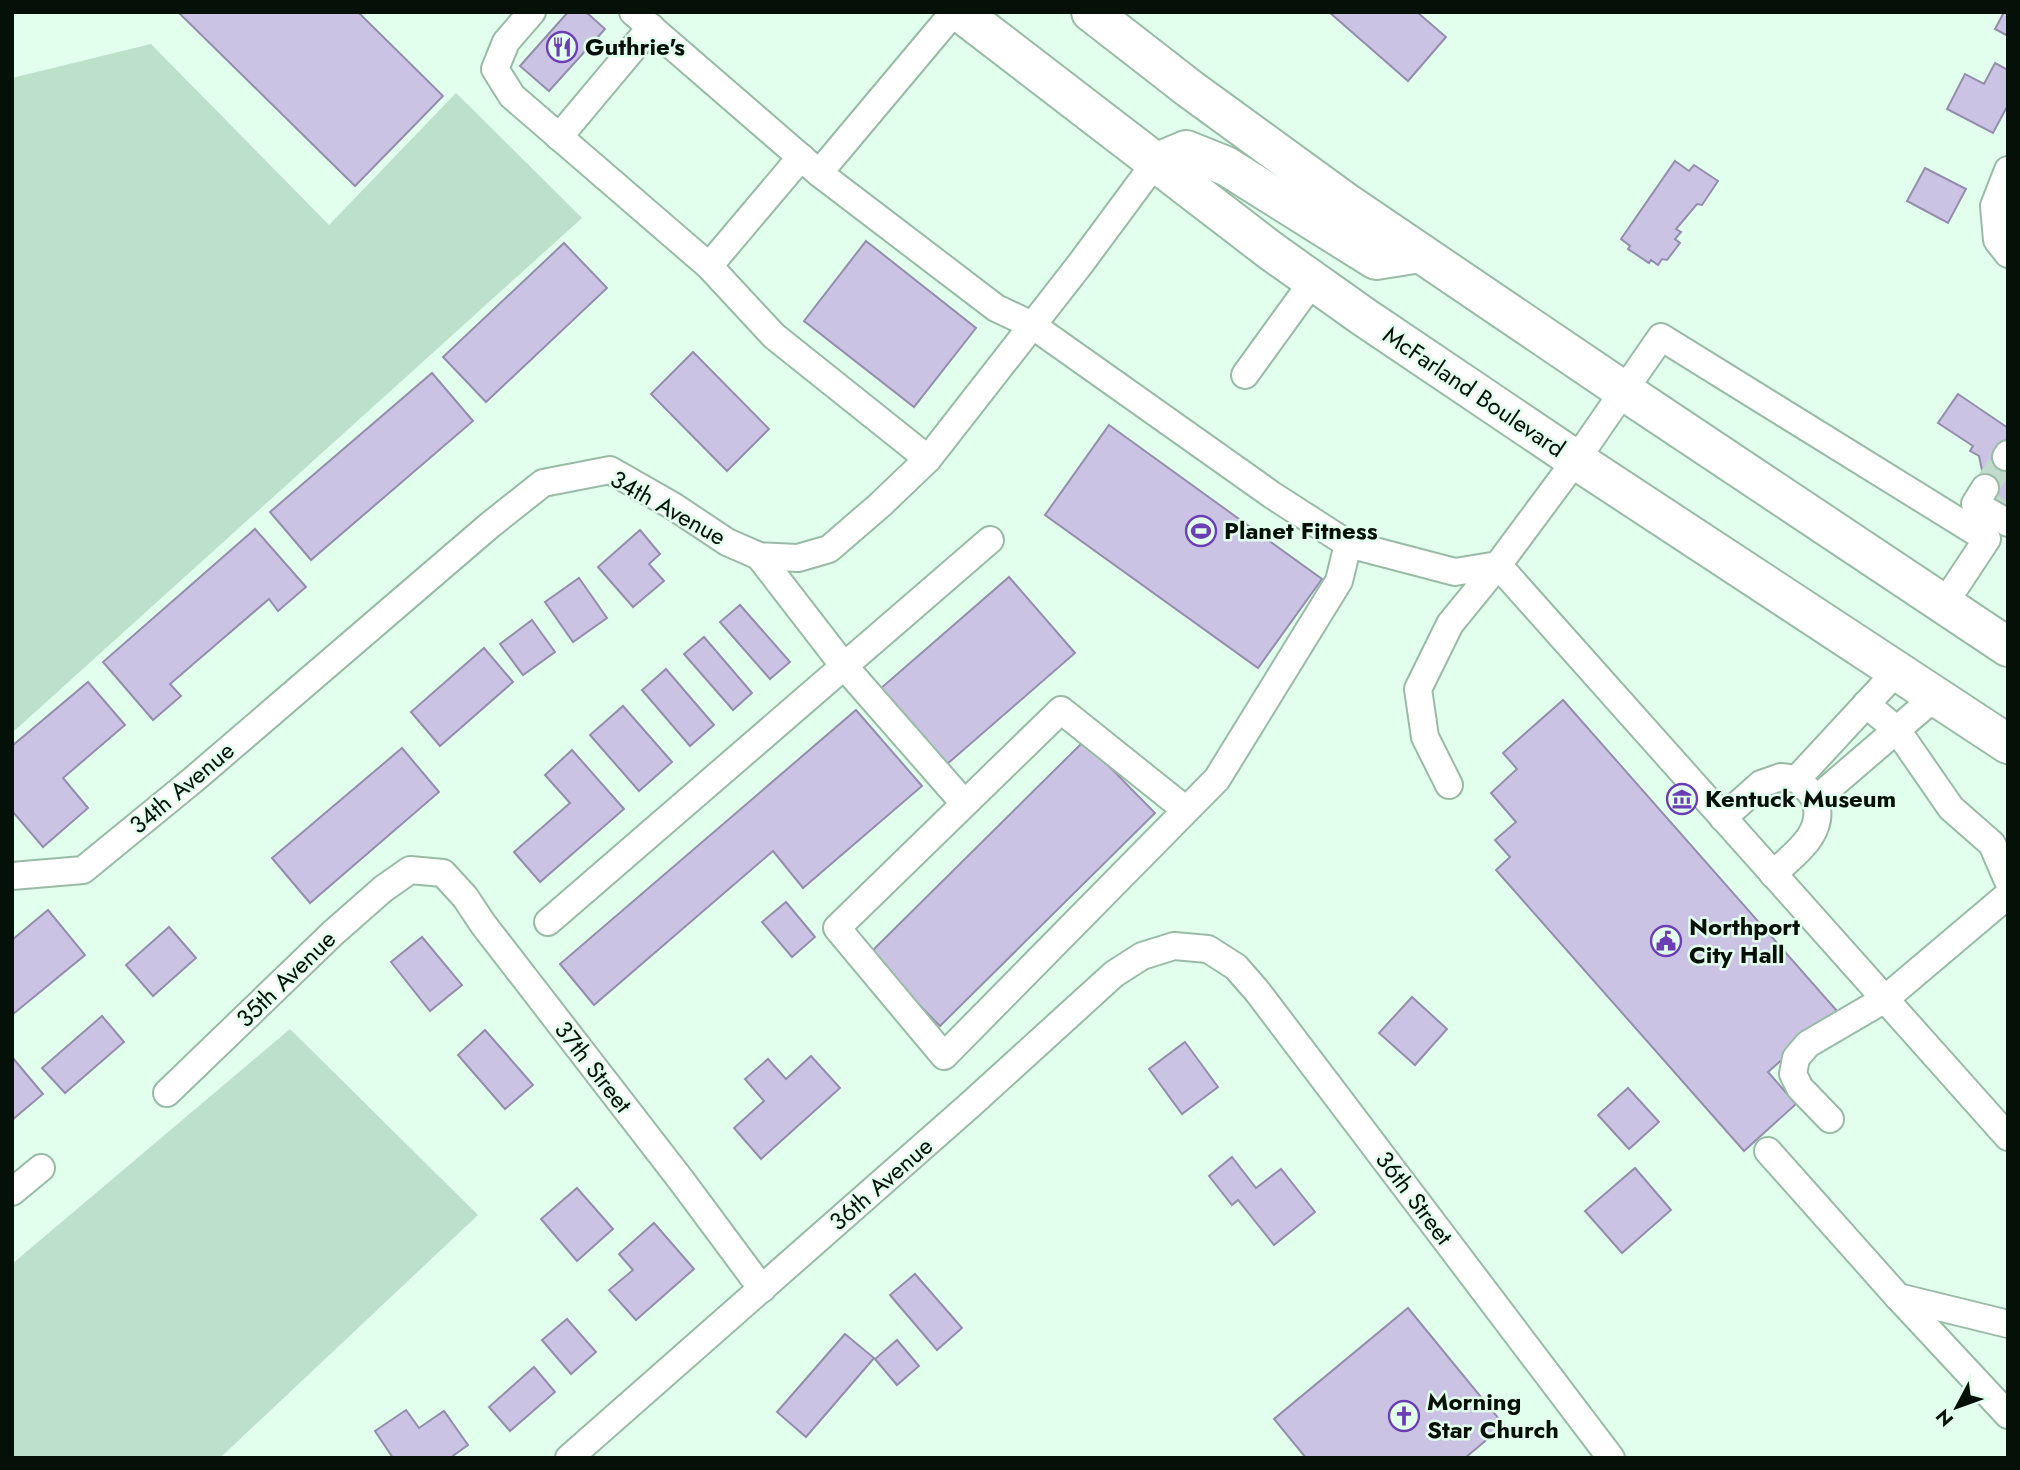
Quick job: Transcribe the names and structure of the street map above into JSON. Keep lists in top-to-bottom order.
{
  "streets": {
    "highway": ["McFarland Boulevard"],
    "street": [
      "34th Avenue",
      "35th Avenue",
      "37th Street",
      "36th Avenue",
      "36th Street"
    ]
  },
  "crossings": [
    ["McFarland Boulevard", "34th Avenue"],
    ["35th Avenue", "37th Street"],
    ["37th Street", "36th Avenue"],
    ["36th Avenue", "36th Street"]
  ],
  "places": {
    "restaurant": ["Guthrie's"],
    "sports": ["Planet Fitness"],
    "museum": ["Kentuck Museum"],
    "public building": ["Northport City Hall"],
    "church": ["Morning Star Church"]
  },
  "north": "bottom left"
}
